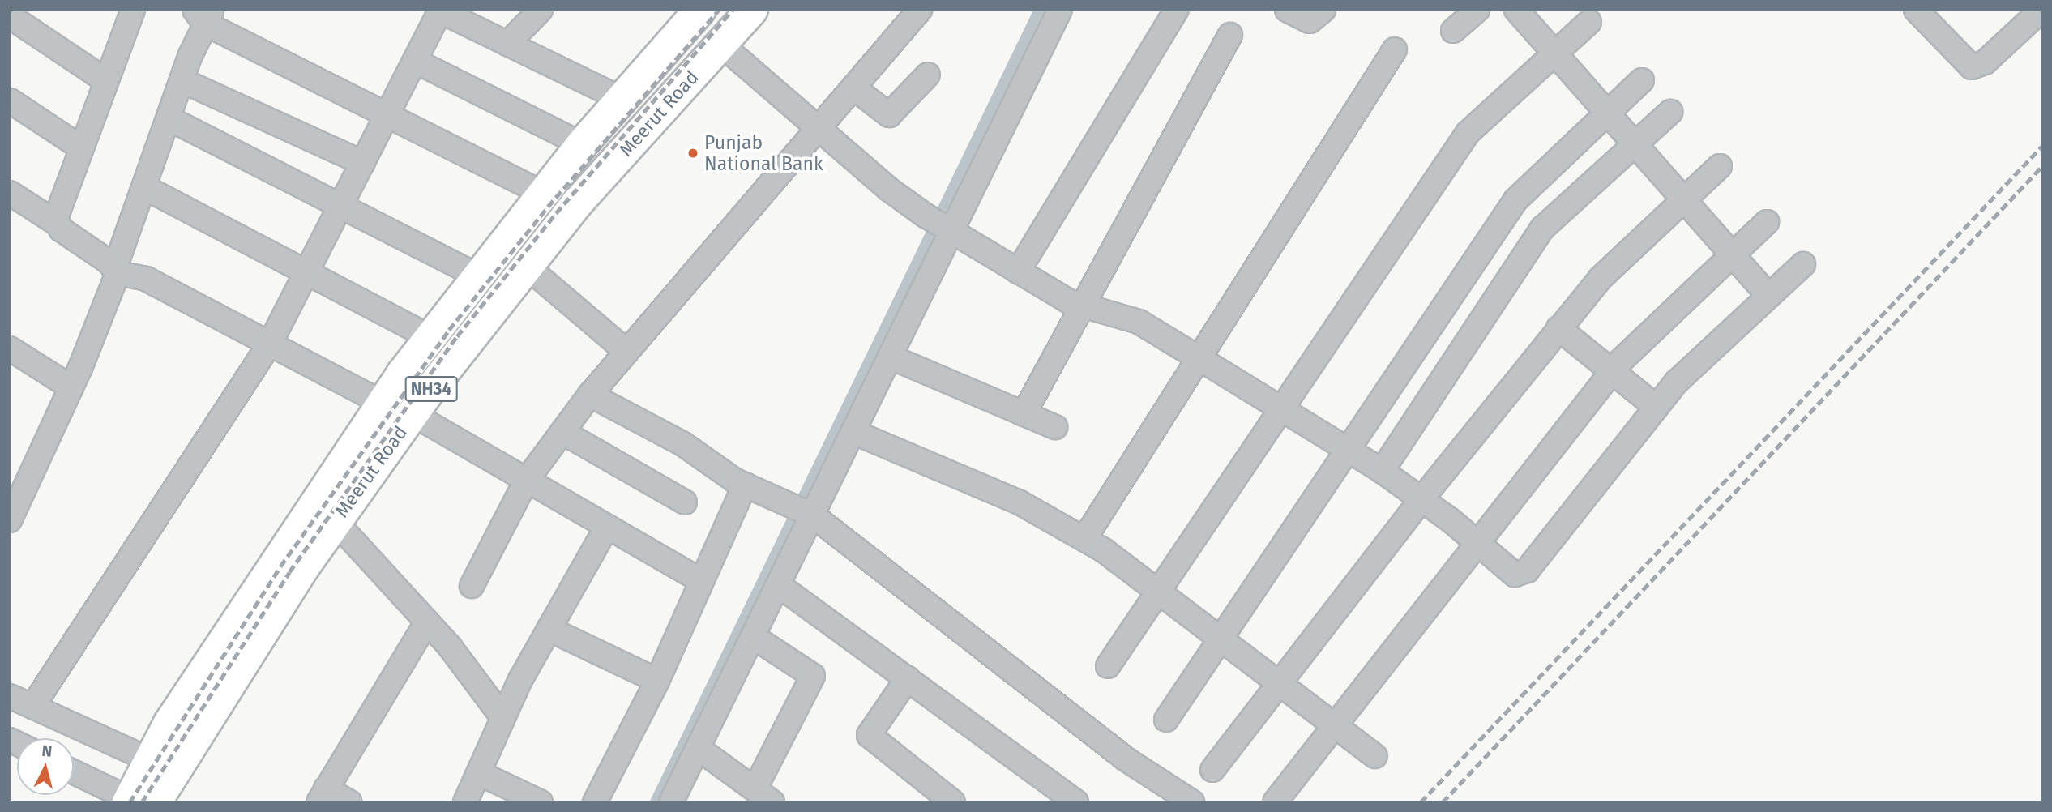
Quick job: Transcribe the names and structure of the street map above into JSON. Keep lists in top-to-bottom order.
{
  "streets": {
    "highway": ["Meerut Road", "NH34"]
  },
  "places": ["Punjab National Bank"],
  "north": "top"
}
